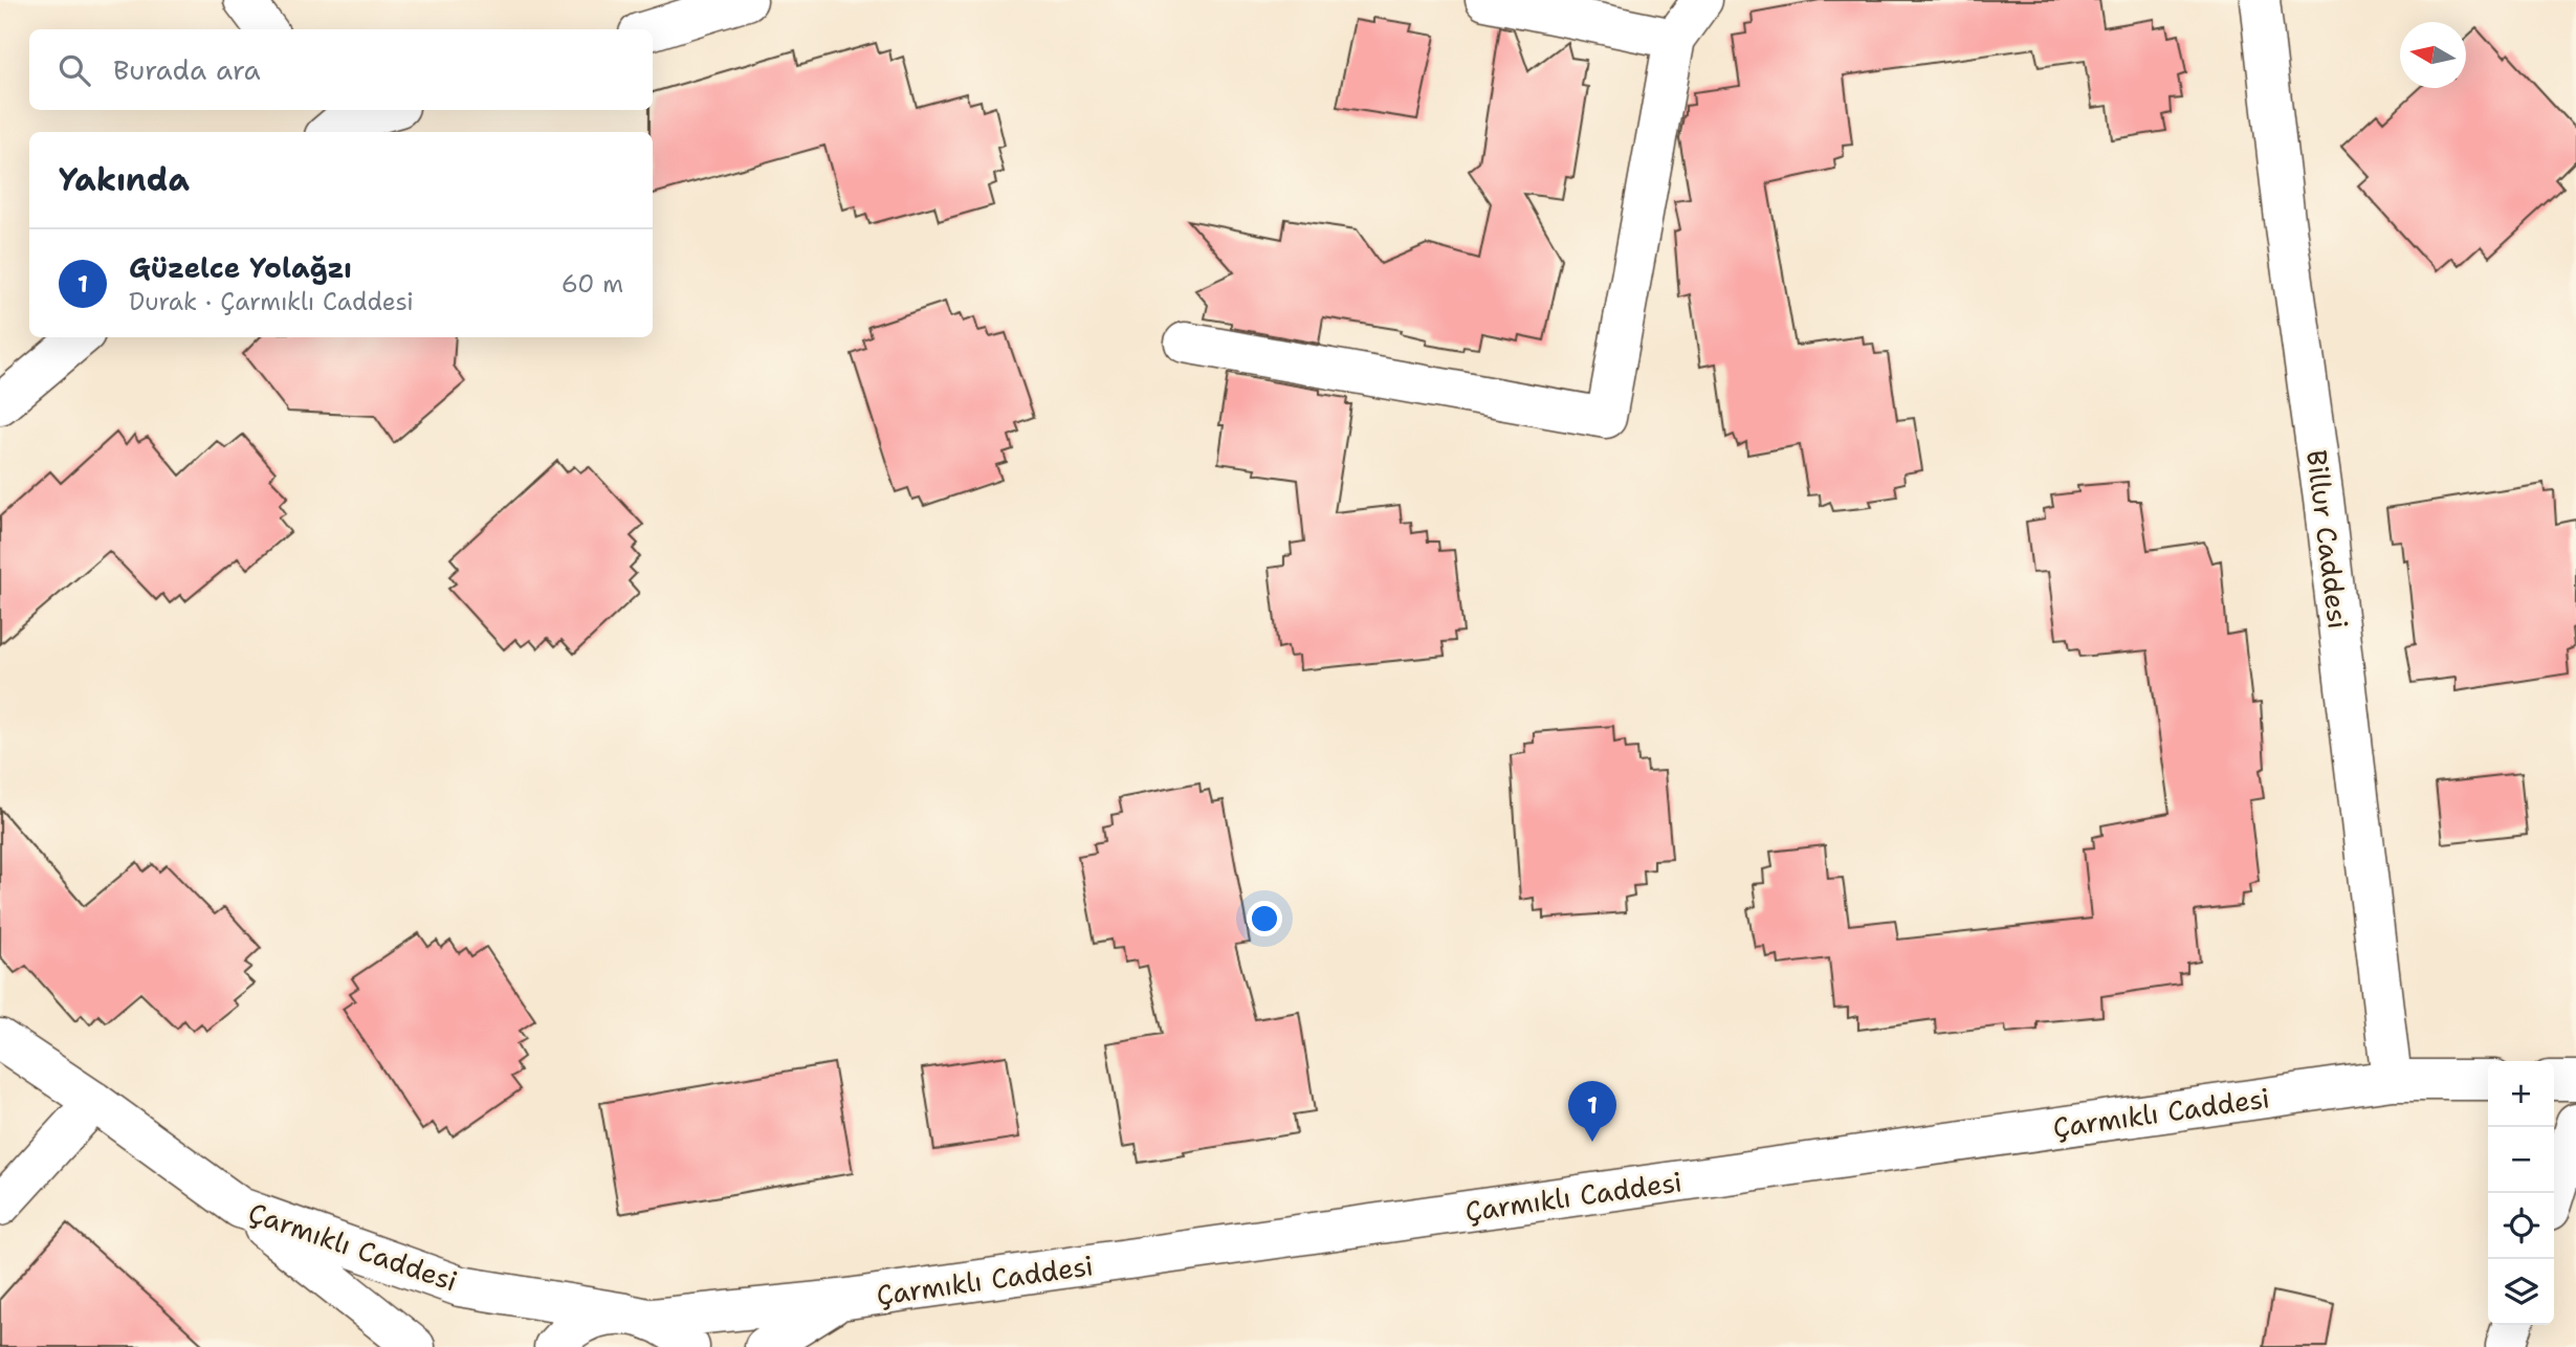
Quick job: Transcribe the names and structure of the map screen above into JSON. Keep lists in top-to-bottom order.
{
  "streets": {
    "main road": ["Billur Caddesi", "Çarmıklı Caddesi"]
  },
  "crossings": [
    ["Billur Caddesi", "Çarmıklı Caddesi"]
  ],
  "north": "left",
  "page": {
    "search": "Burada ara",
    "heading": "Yakında",
    "list": [
      {
        "mark": "1",
        "name": "Güzelce Yolağzı",
        "note": "Durak · Çarmıklı Caddesi",
        "value": "60 m"
      }
    ],
    "map_buttons": ["+", "−"],
    "pins": "1"
  }
}
